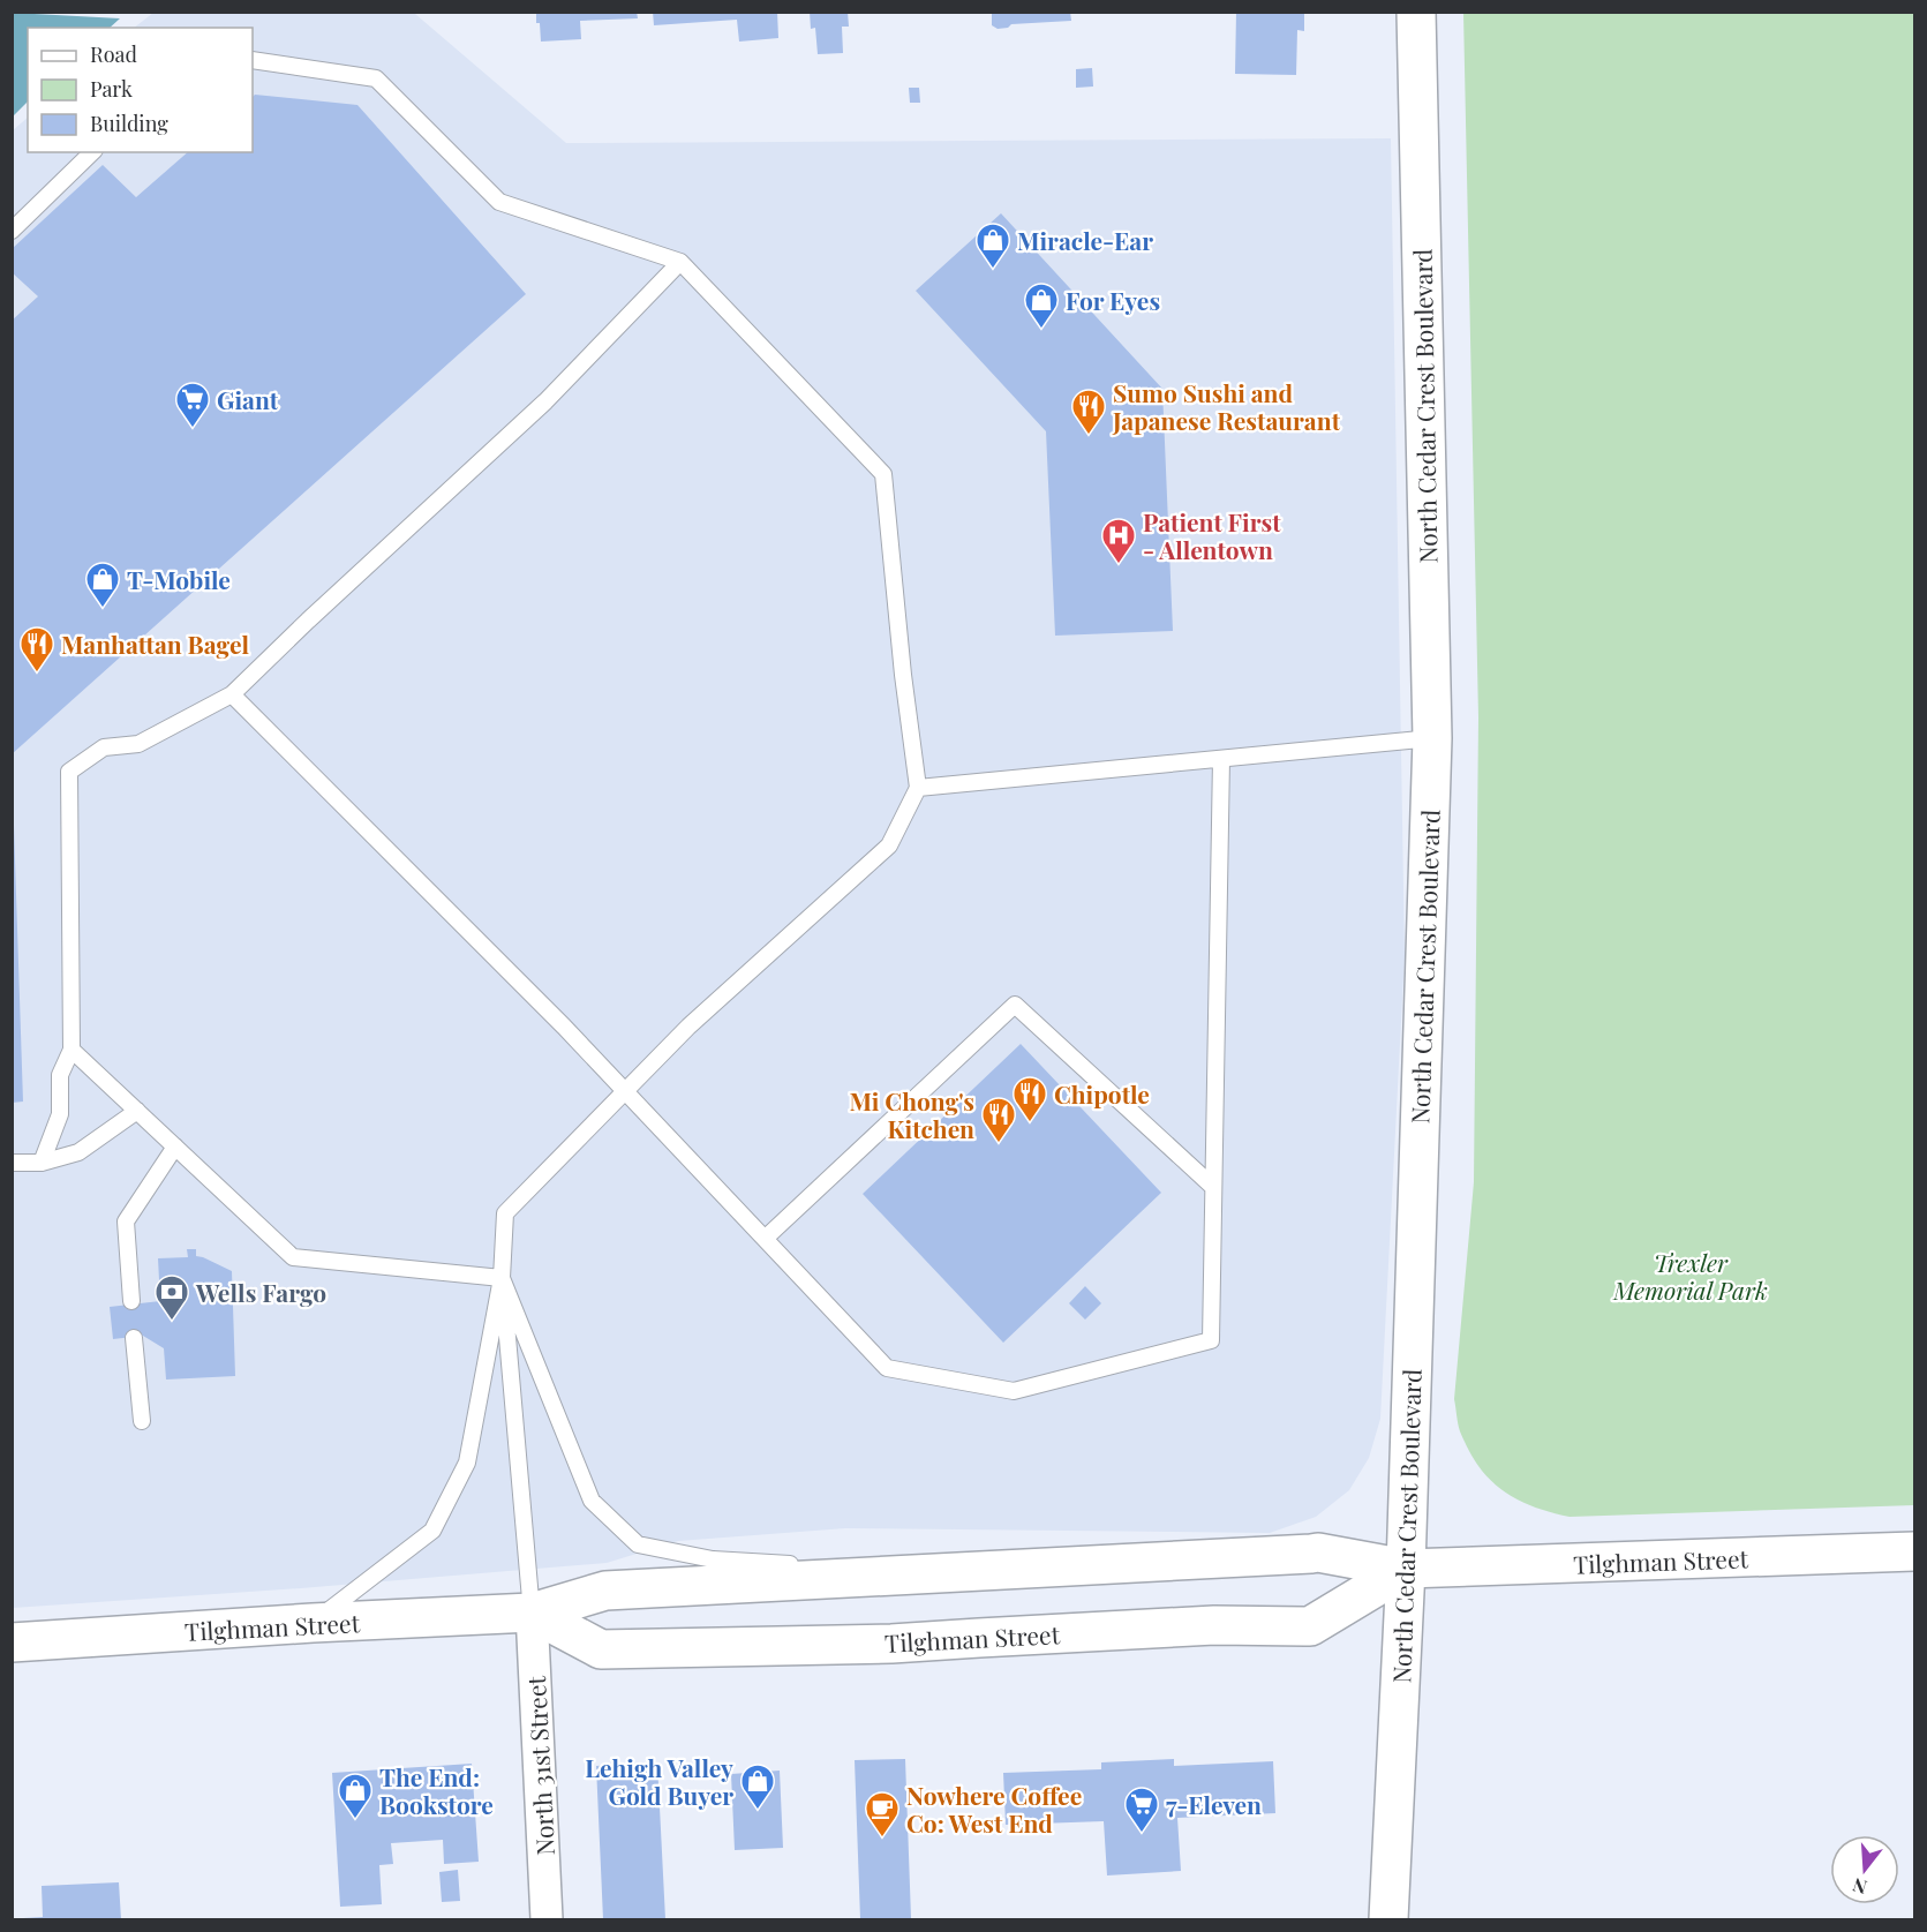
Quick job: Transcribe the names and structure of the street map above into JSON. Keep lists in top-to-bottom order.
{
  "streets": {
    "main road": ["North Cedar Crest Boulevard", "Tilghman Street"],
    "street": ["North 31st Street"]
  },
  "crossings": [
    ["North Cedar Crest Boulevard", "Tilghman Street"],
    ["Tilghman Street", "North 31st Street"]
  ],
  "parks": ["Trexler Memorial Park"],
  "places": {
    "shop": [
      "Miracle-Ear",
      "For Eyes",
      "T-Mobile",
      "Lehigh Valley Gold Buyer",
      "The End: Bookstore"
    ],
    "supermarket": ["Giant", "7-Eleven"],
    "restaurant": [
      "Sumo Sushi and Japanese Restaurant",
      "Manhattan Bagel",
      "Chipotle",
      "Mi Chong's Kitchen"
    ],
    "hospital": ["Patient First - Allentown"],
    "bank": ["Wells Fargo"],
    "cafe": ["Nowhere Coffee Co: West End"]
  },
  "legend": ["Road", "Park", "Building"],
  "north": "bottom"
}
